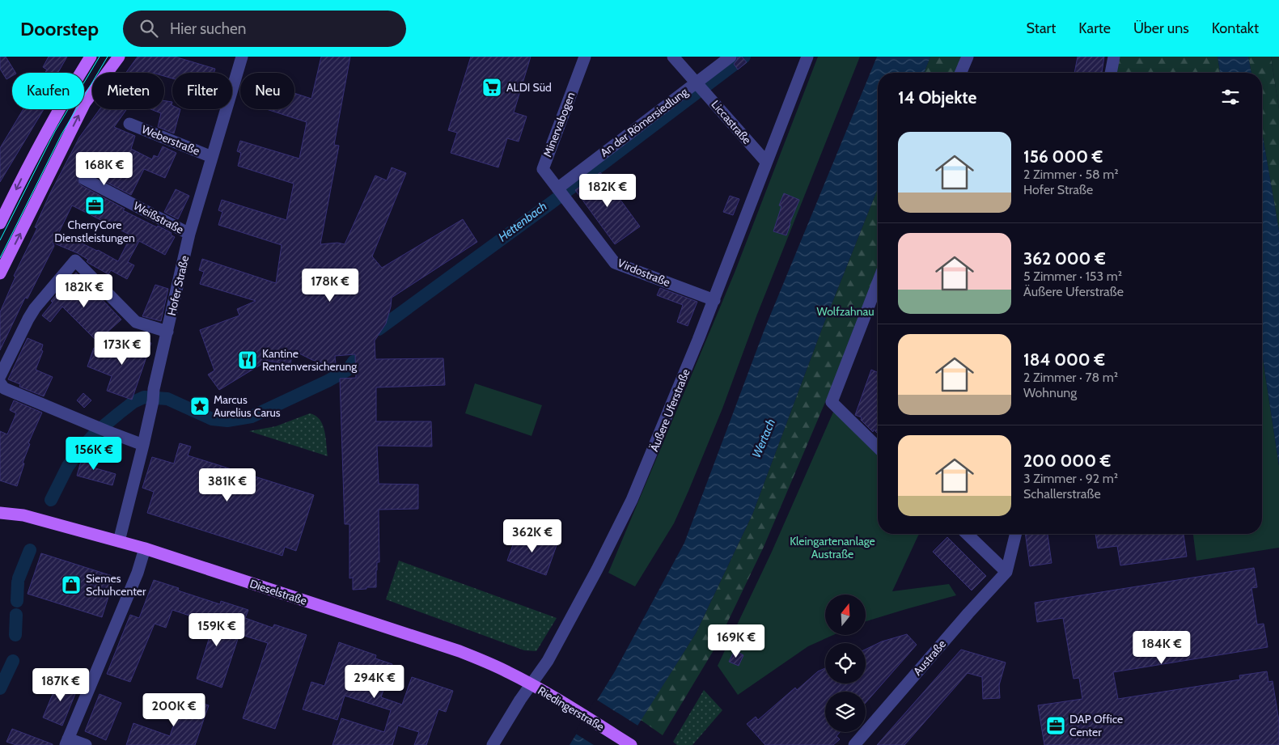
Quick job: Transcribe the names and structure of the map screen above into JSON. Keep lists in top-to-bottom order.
{
  "streets": {
    "main road": ["Dieselstraße", "Riedingerstraße"],
    "street": [
      "An der Römersiedlung",
      "Liccastraße",
      "Minervabogen",
      "Weberstraße",
      "Weißstraße",
      "Virdostraße",
      "Hofer Straße",
      "Äußere Uferstraße",
      "Austraße"
    ]
  },
  "crossings": [
    ["An der Römersiedlung", "Liccastraße"],
    ["An der Römersiedlung", "Minervabogen"],
    ["An der Römersiedlung", "Virdostraße"],
    ["Liccastraße", "Äußere Uferstraße"],
    ["Minervabogen", "Virdostraße"],
    ["Weberstraße", "Hofer Straße"],
    ["Weißstraße", "Hofer Straße"],
    ["Virdostraße", "Äußere Uferstraße"],
    ["Hofer Straße", "Dieselstraße"],
    ["Äußere Uferstraße", "Dieselstraße"],
    ["Äußere Uferstraße", "Riedingerstraße"],
    ["Dieselstraße", "Riedingerstraße"]
  ],
  "water": ["Hettenbach", "Wertach"],
  "parks": ["Wolfzahnau", "Kleingartenanlage Austraße"],
  "places": {
    "supermarket": ["ALDI Süd"],
    "office": ["CherryCore Dienstleistungen", "DAP Office Center"],
    "restaurant": ["Kantine Rentenversicherung"],
    "place": ["Marcus Aurelius Carus"],
    "shop": ["Siemes Schuhcenter"]
  },
  "north": "top",
  "page": {
    "header": "Doorstep",
    "search": "Hier suchen",
    "nav": [
      "Start",
      "Karte",
      "Über uns",
      "Kontakt"
    ],
    "chip": [
      "Kaufen",
      "Mieten",
      "Filter",
      "Neu"
    ],
    "heading": "14 Objekte",
    "list": [
      {
        "name": "156 000 €",
        "note": "2 Zimmer · 58 m² · Hofer Straße"
      },
      {
        "name": "362 000 €",
        "note": "5 Zimmer · 153 m² · Äußere Uferstraße"
      },
      {
        "name": "184 000 €",
        "note": "2 Zimmer · 78 m² · Wohnung"
      },
      {
        "name": "200 000 €",
        "note": "3 Zimmer · 92 m² · Schallerstraße"
      }
    ],
    "price": [
      "168K €",
      "182K €",
      "178K €",
      "182K €",
      "173K €",
      "156K €",
      "381K €",
      "362K €",
      "159K €",
      "169K €",
      "184K €",
      "294K €",
      "187K €",
      "200K €"
    ]
  }
}
